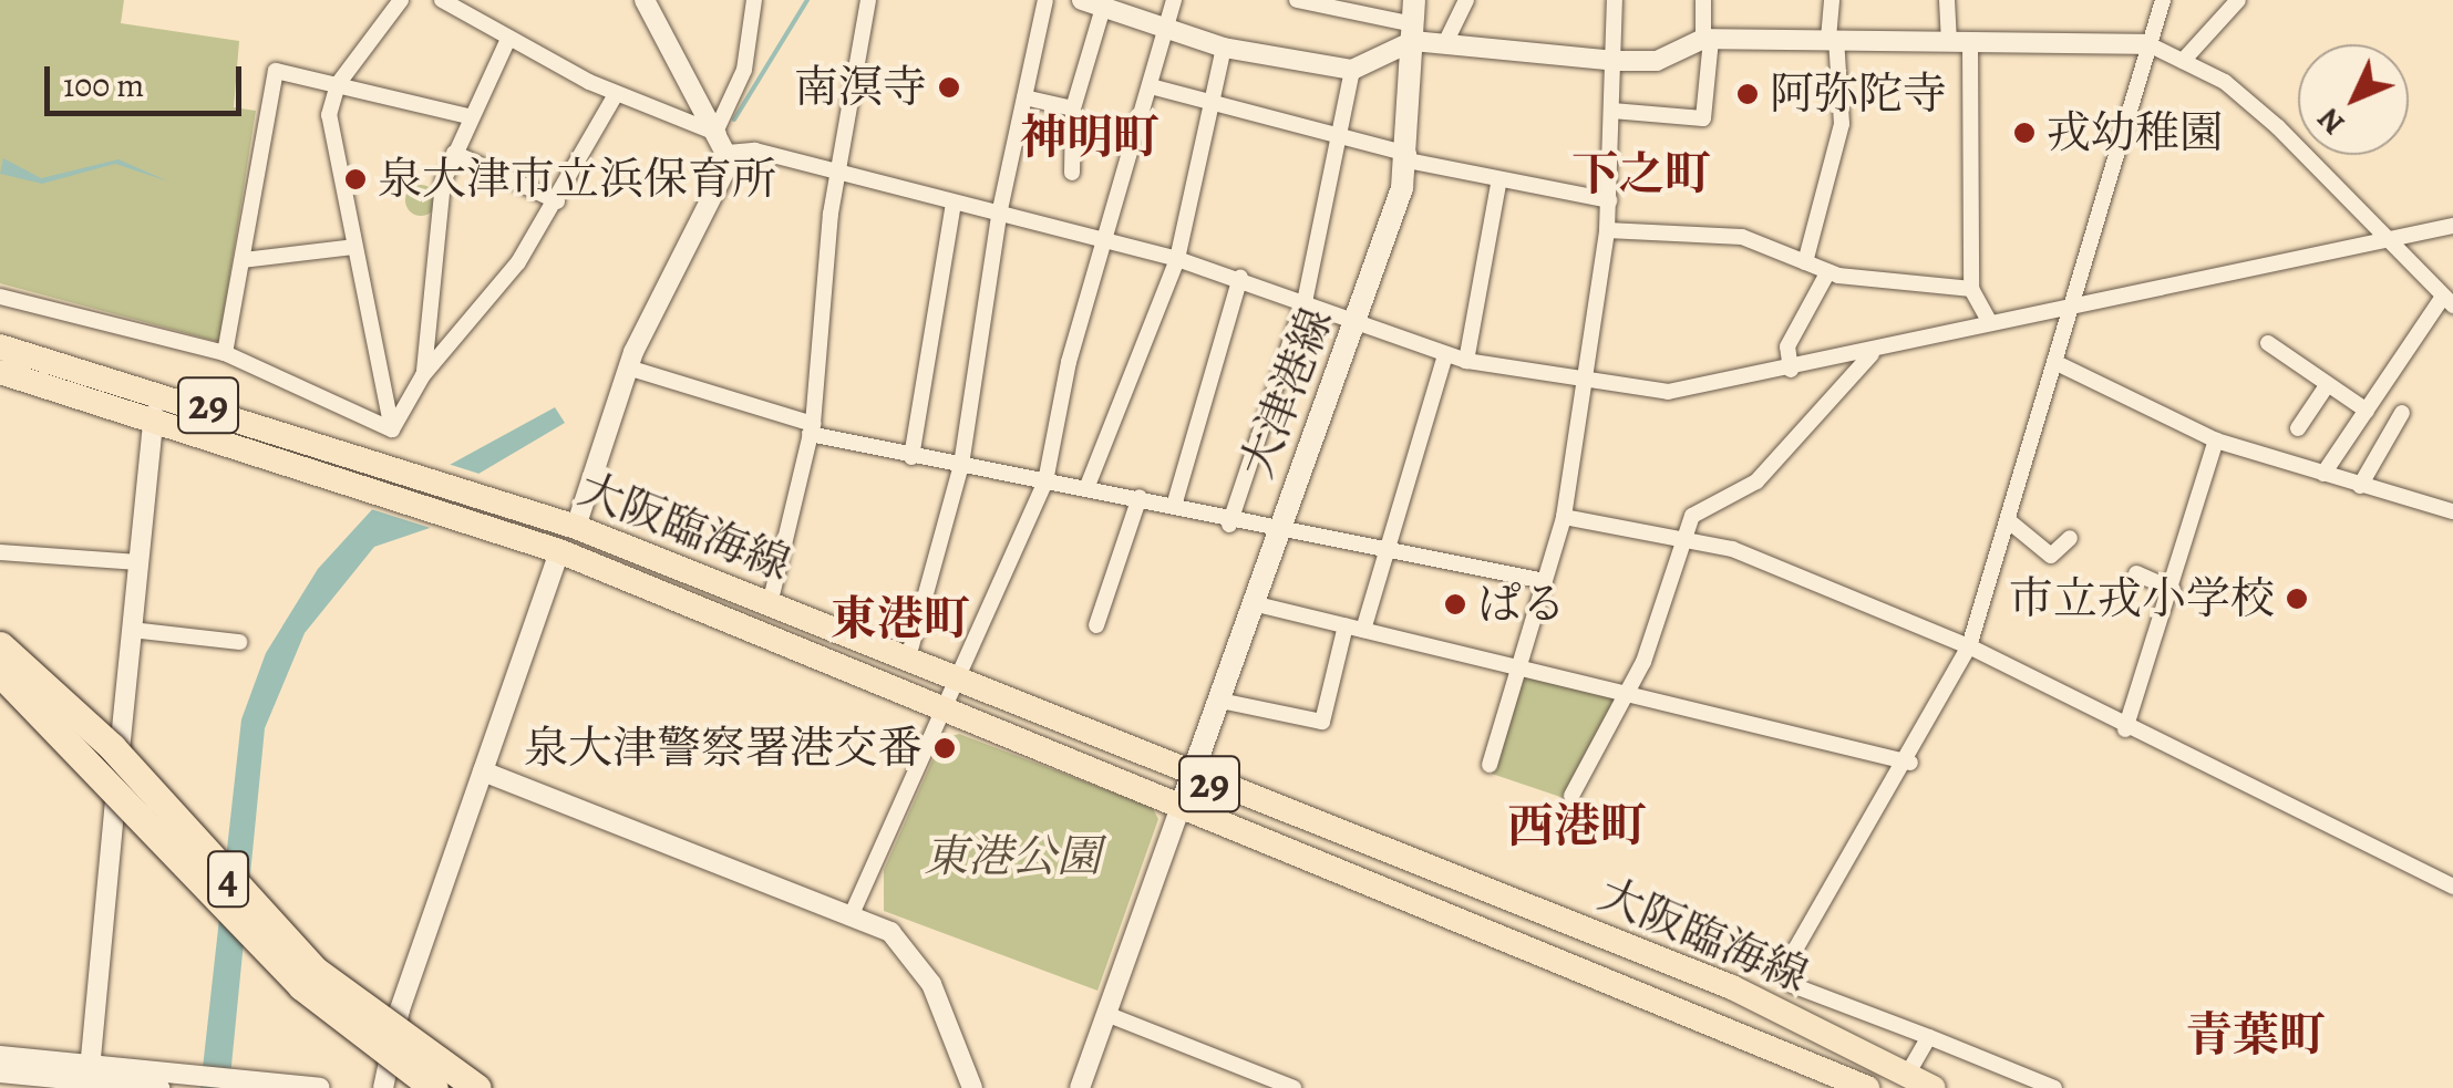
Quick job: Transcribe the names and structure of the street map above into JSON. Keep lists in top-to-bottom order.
{
  "streets": {
    "highway": ["4"],
    "main road": ["大津港線", "29", "大阪臨海線"]
  },
  "crossings": [
    ["大津港線", "大阪臨海線"]
  ],
  "districts": [
    "神明町",
    "下之町",
    "東港町",
    "西港町",
    "青葉町"
  ],
  "parks": ["東港公園"],
  "places": [
    "南溟寺",
    "阿弥陀寺",
    "戎幼稚園",
    "泉大津市立浜保育所",
    "市立戎小学校",
    "ぱる",
    "泉大津警察署港交番"
  ],
  "scale_bar": "100 m",
  "north": "bottom left"
}
